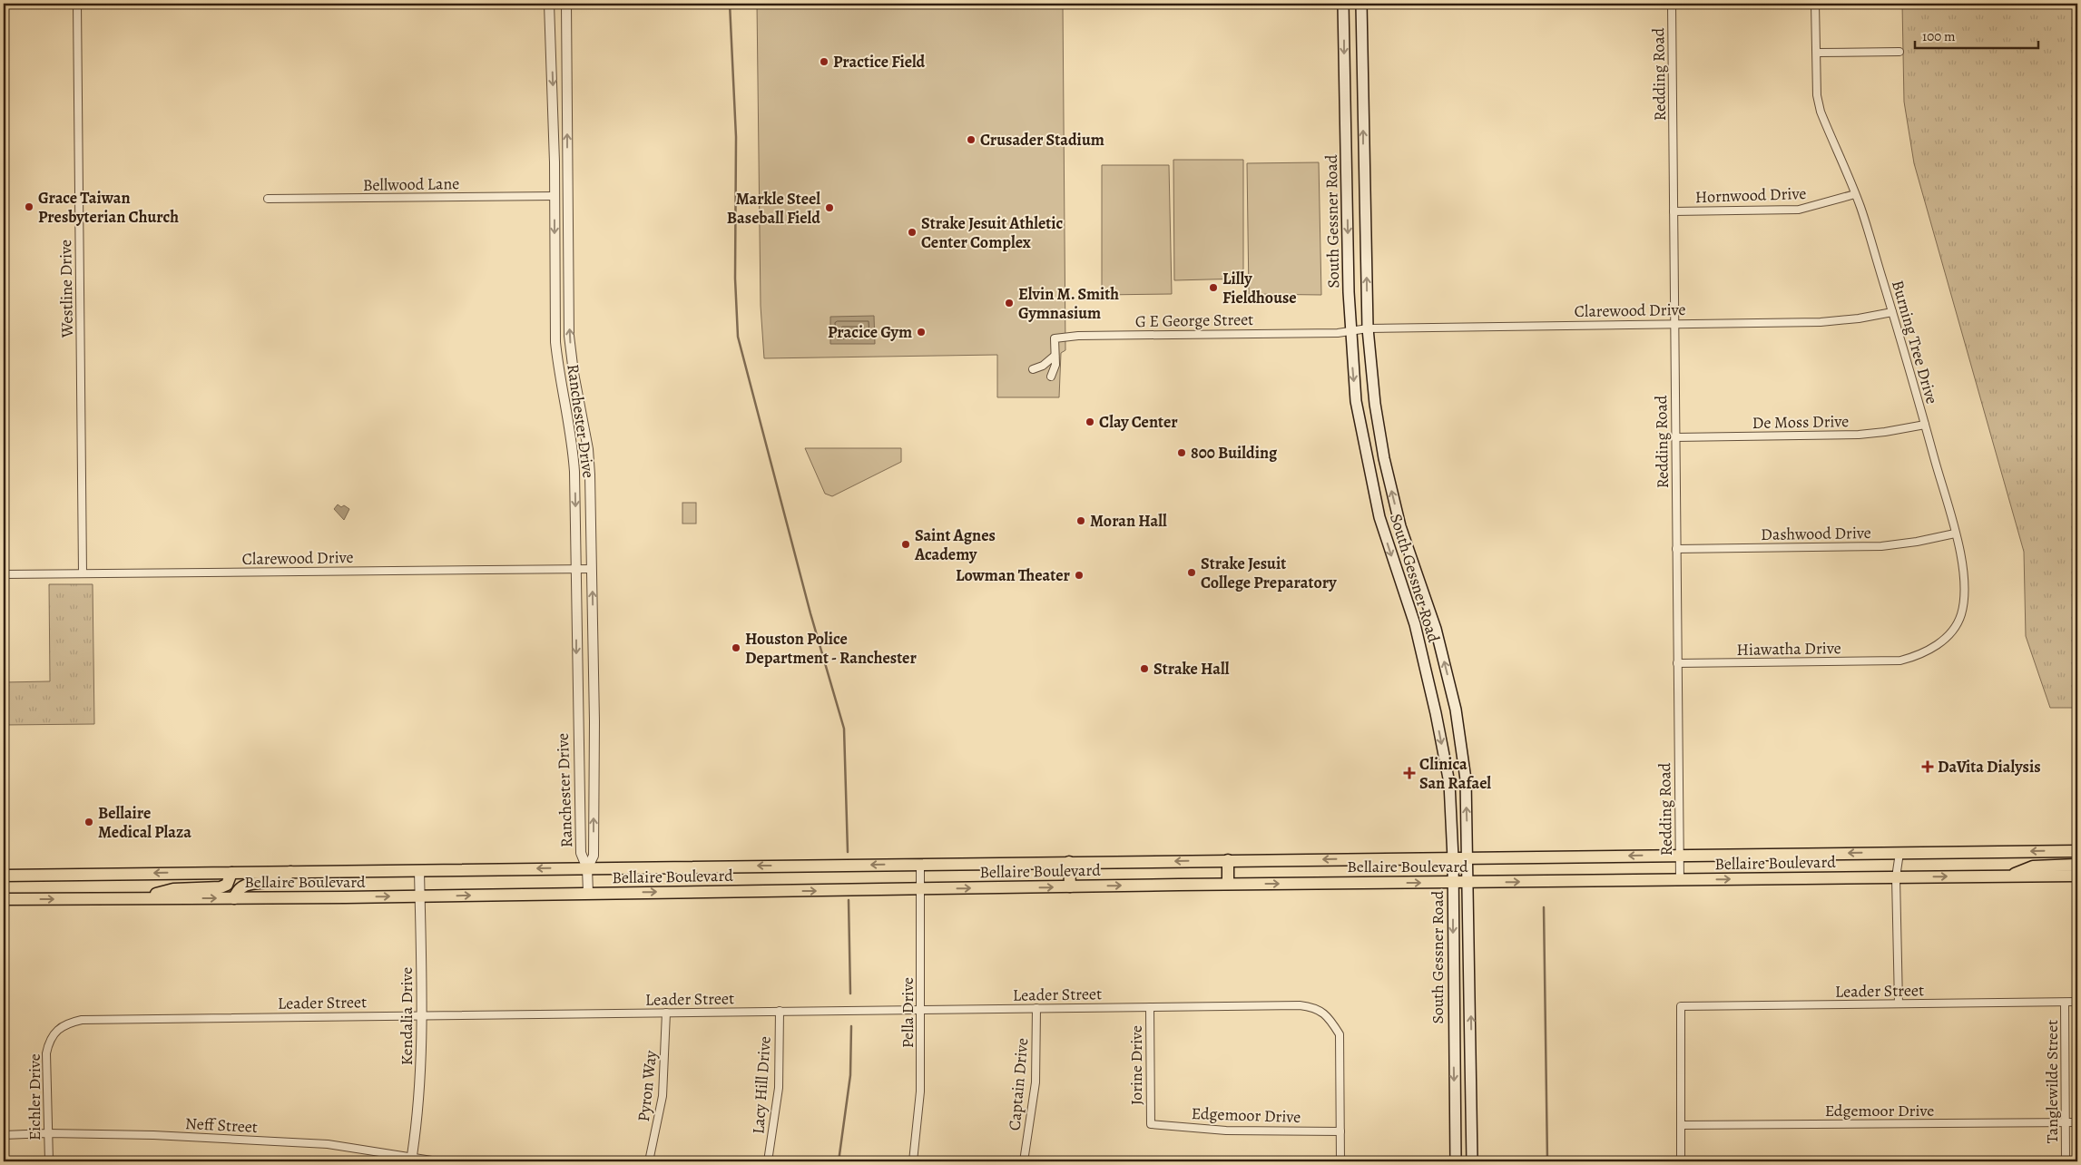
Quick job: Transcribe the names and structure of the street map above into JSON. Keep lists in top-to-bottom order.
{
  "streets": {
    "main road": ["South Gessner Road", "Bellaire Boulevard"],
    "street": [
      "Redding Road",
      "Bellwood Lane",
      "Hornwood Drive",
      "Westline Drive",
      "Clarewood Drive",
      "G E George Street",
      "Burning Tree Drive",
      "Ranchester Drive",
      "De Moss Drive",
      "Dashwood Drive",
      "Hiawatha Drive",
      "Leader Street",
      "Pella Drive",
      "Kendalia Drive",
      "Jorine Drive",
      "Tanglewilde Street",
      "Captain Drive",
      "Lacy Hill Drive",
      "Pyron Way",
      "Eichler Drive",
      "Edgemoor Drive",
      "Neff Street"
    ]
  },
  "crossings": [
    ["Redding Road", "Hornwood Drive"],
    ["Redding Road", "Clarewood Drive"],
    ["Redding Road", "De Moss Drive"],
    ["Redding Road", "Dashwood Drive"],
    ["Redding Road", "Hiawatha Drive"],
    ["Redding Road", "Bellaire Boulevard"],
    ["Bellwood Lane", "Ranchester Drive"],
    ["Hornwood Drive", "Burning Tree Drive"],
    ["South Gessner Road", "Clarewood Drive"],
    ["South Gessner Road", "G E George Street"],
    ["South Gessner Road", "Bellaire Boulevard"],
    ["Westline Drive", "Clarewood Drive"],
    ["Clarewood Drive", "G E George Street"],
    ["Clarewood Drive", "Burning Tree Drive"],
    ["Clarewood Drive", "Ranchester Drive"],
    ["Burning Tree Drive", "De Moss Drive"],
    ["Burning Tree Drive", "Dashwood Drive"],
    ["Burning Tree Drive", "Hiawatha Drive"],
    ["Ranchester Drive", "Bellaire Boulevard"],
    ["Bellaire Boulevard", "Pella Drive"],
    ["Bellaire Boulevard", "Kendalia Drive"],
    ["Leader Street", "Pella Drive"],
    ["Leader Street", "Kendalia Drive"],
    ["Leader Street", "Jorine Drive"],
    ["Leader Street", "Tanglewilde Street"],
    ["Leader Street", "Captain Drive"],
    ["Leader Street", "Lacy Hill Drive"],
    ["Leader Street", "Pyron Way"],
    ["Leader Street", "Eichler Drive"],
    ["Leader Street", "Edgemoor Drive"],
    ["Kendalia Drive", "Neff Street"],
    ["Jorine Drive", "Edgemoor Drive"],
    ["Tanglewilde Street", "Edgemoor Drive"],
    ["Eichler Drive", "Neff Street"]
  ],
  "places": {
    "other": [
      "Practice Field",
      "Crusader Stadium",
      "Grace Taiwan Presbyterian Church",
      "Markle Steel Baseball Field",
      "Strake Jesuit Athletic Center Complex",
      "Lilly Fieldhouse",
      "Elvin M. Smith Gymnasium",
      "Pracice Gym",
      "Clay Center",
      "800 Building",
      "Moran Hall",
      "Saint Agnes Academy",
      "Strake Jesuit College Preparatory",
      "Lowman Theater",
      "Houston Police Department - Ranchester",
      "Strake Hall",
      "Bellaire Medical Plaza"
    ],
    "health": ["DaVita Dialysis", "Clinica San Rafael"]
  },
  "scale_bar": "100 m"
}
